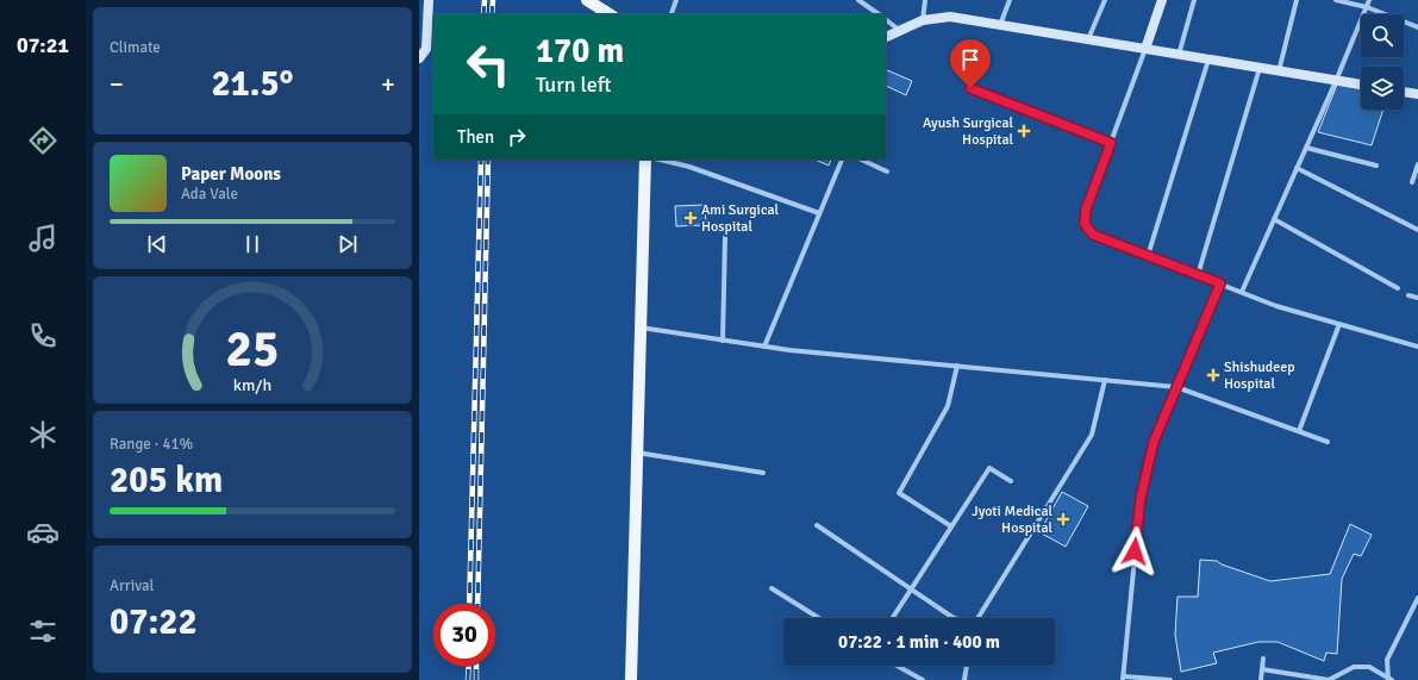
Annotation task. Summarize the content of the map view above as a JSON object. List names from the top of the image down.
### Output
{
  "places": {
    "health": [
      "Ayush Surgical Hospital",
      "Ami Surgical Hospital",
      "Shishudeep Hospital",
      "Jyoti Medical Hospital"
    ]
  },
  "page": {
    "tabs": "07:21",
    "tile": [
      "Climate",
      ["Range · 41%", "205 km"],
      ["Arrival", "07:22"]
    ],
    "turn": ["170 m", "Turn left"],
    "heat": ["−", "21.5°", "+"],
    "then": "Then",
    "song": ["Paper Moons", "Ada Vale"],
    "limit": "30",
    "trip": "07:22 · 1 min · 400 m",
    "gauge": ["25", "km/h"]
  }
}
